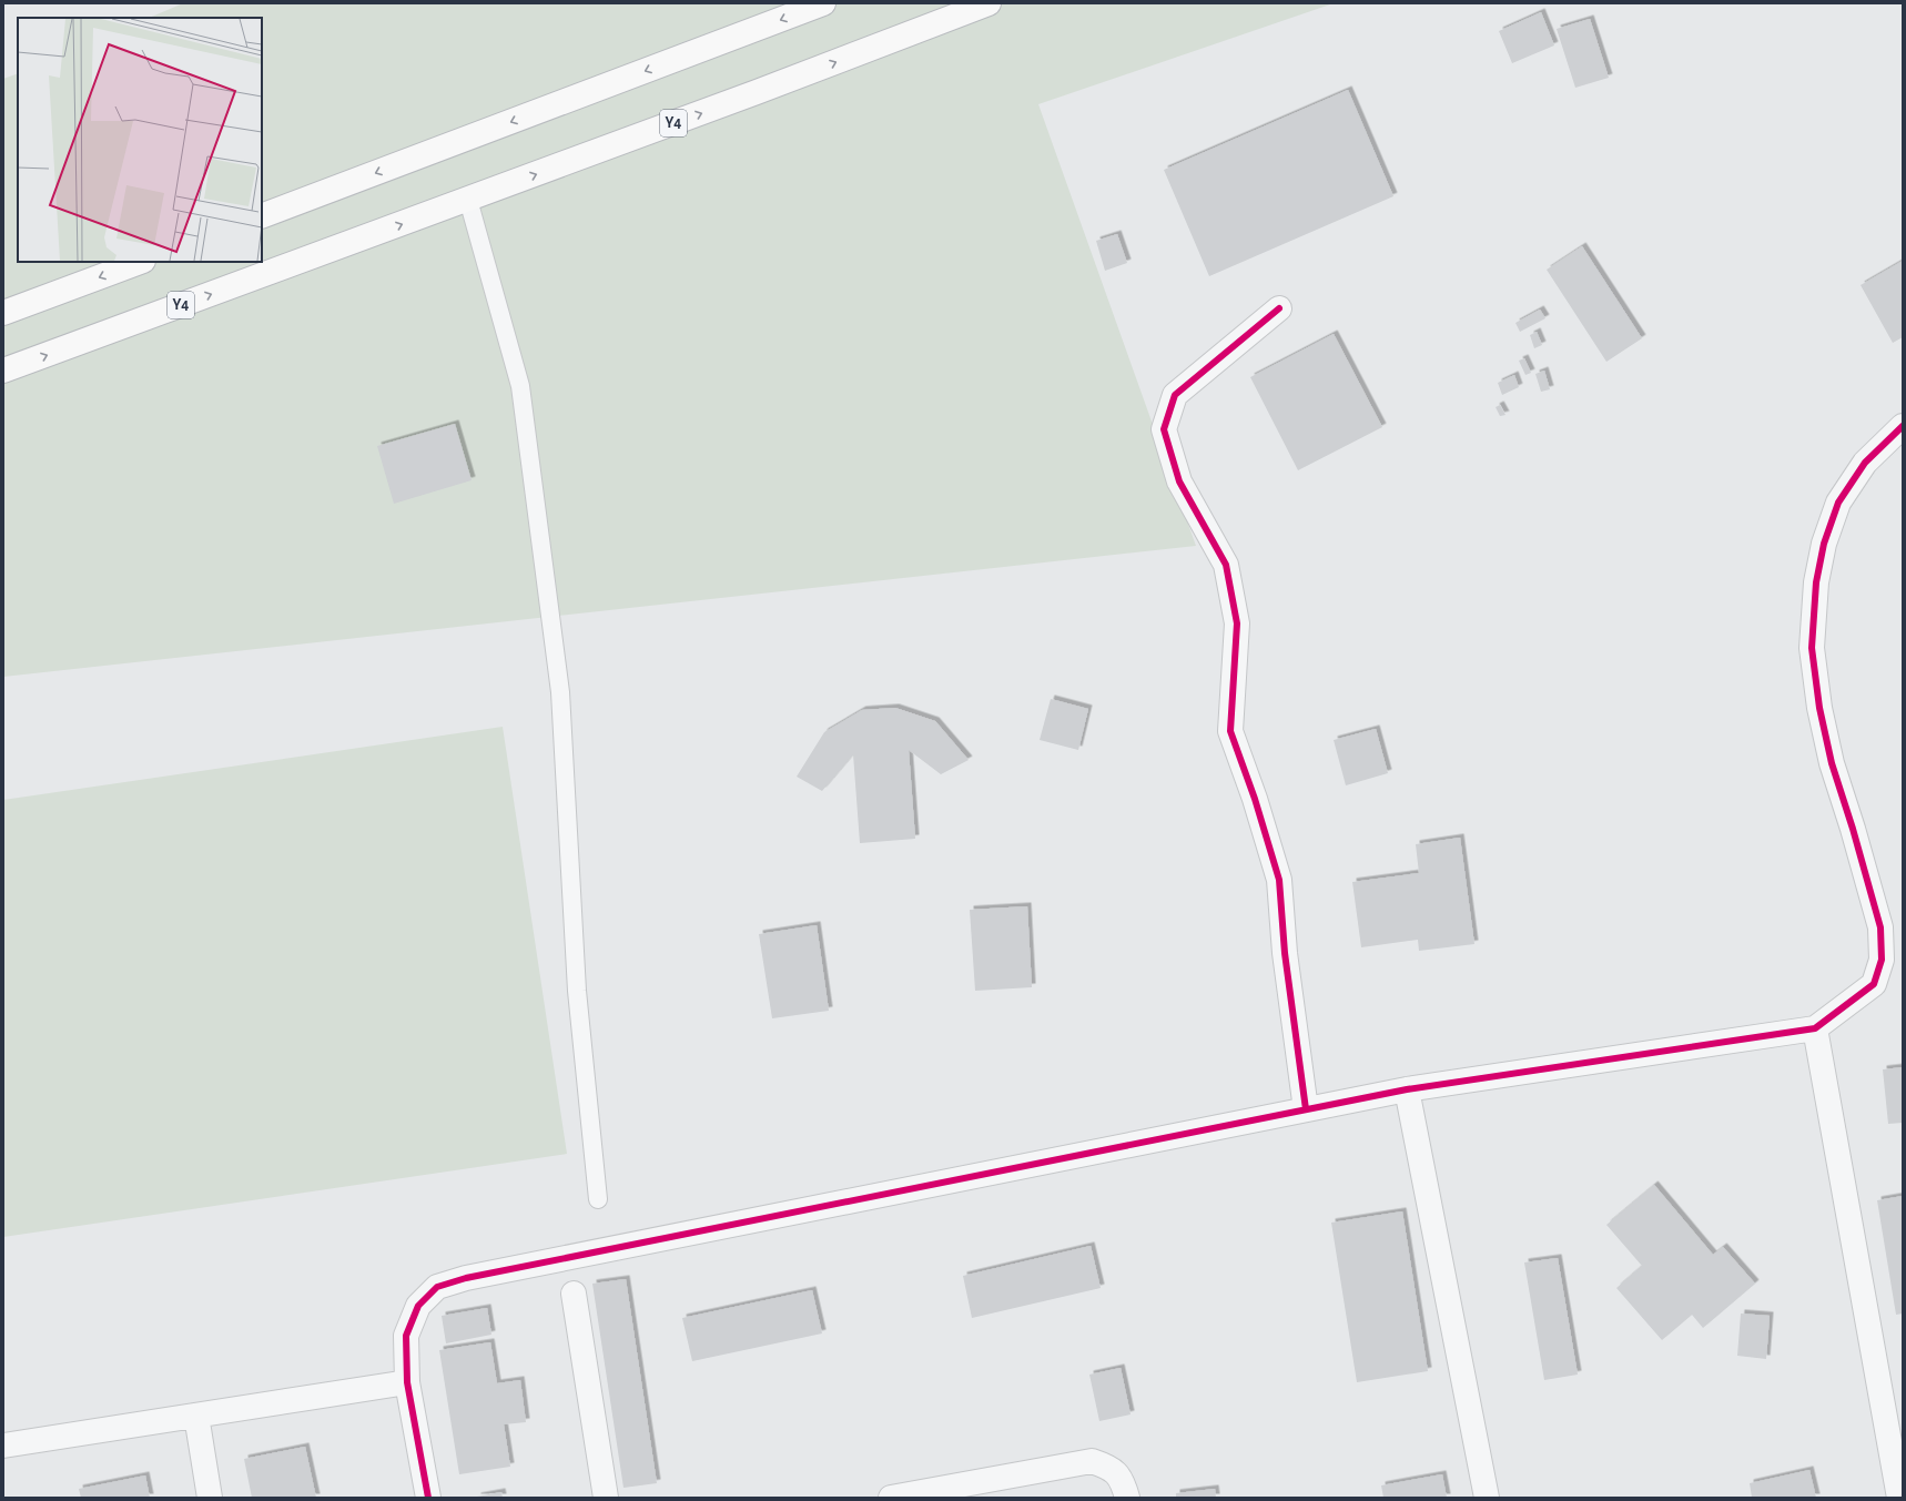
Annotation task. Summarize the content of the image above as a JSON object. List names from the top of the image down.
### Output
{
  "streets": {
    "highway": ["Y4"]
  }
}
